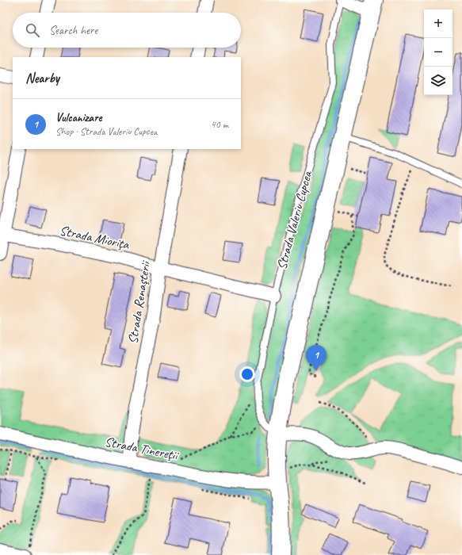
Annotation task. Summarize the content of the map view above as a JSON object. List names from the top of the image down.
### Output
{
  "streets": {
    "main road": ["Strada Valeriu Cupcea"],
    "street": ["Strada Mioriţa", "Strada Renaşterii", "Strada Tinereţii"]
  },
  "crossings": [
    ["Strada Valeriu Cupcea", "Strada Mioriţa"],
    ["Strada Valeriu Cupcea", "Strada Tinereţii"],
    ["Strada Mioriţa", "Strada Renaşterii"],
    ["Strada Renaşterii", "Strada Tinereţii"]
  ],
  "page": {
    "map_buttons": ["+", "−"],
    "search": "Search here",
    "heading": "Nearby",
    "list": [
      {
        "mark": "1",
        "name": "Vulcanizare",
        "note": "Shop · Strada Valeriu Cupcea",
        "value": "40 m"
      }
    ],
    "pins": "1"
  }
}
